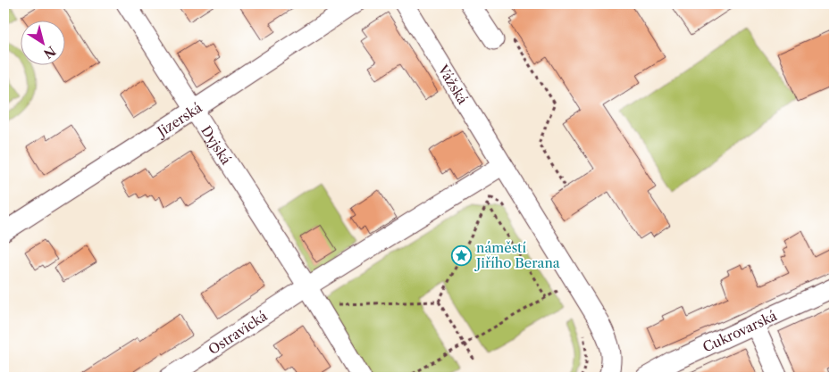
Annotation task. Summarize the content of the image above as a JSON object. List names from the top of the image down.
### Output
{
  "streets": {
    "street": [
      "Vážská",
      "Jizerská",
      "Dyjská",
      "Cukrovarská",
      "Ostravická"
    ]
  },
  "crossings": [
    ["Jizerská", "Dyjská"],
    ["Dyjská", "Ostravická"]
  ],
  "places": {
    "place": ["náměstí Jiřího Berana"]
  },
  "north": "bottom right"
}
